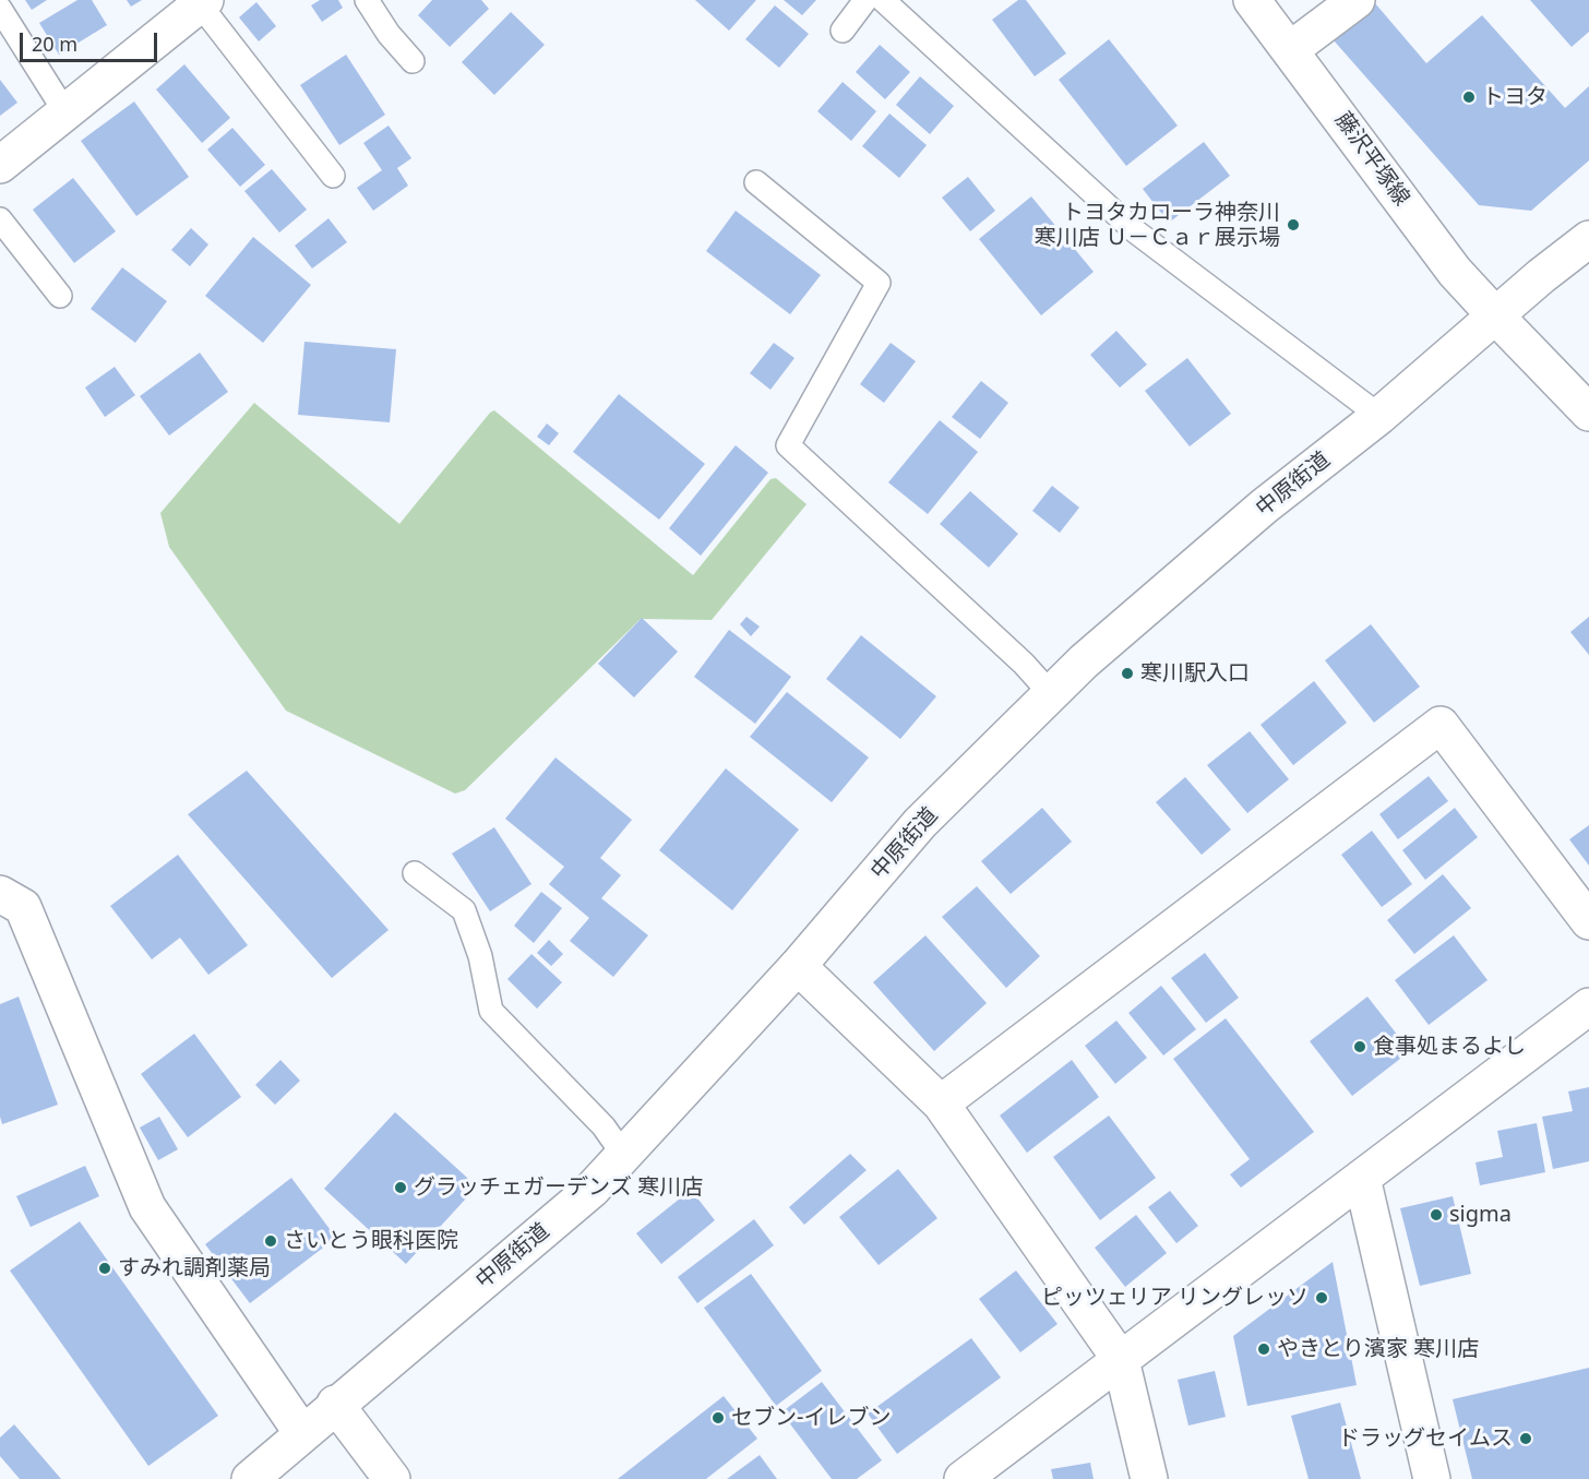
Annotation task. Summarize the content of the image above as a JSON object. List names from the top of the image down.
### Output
{
  "streets": {
    "street": ["藤沢平塚線", "中原街道"]
  },
  "crossings": [
    ["藤沢平塚線", "中原街道"]
  ],
  "places": [
    "トヨタ",
    "トヨタカローラ神奈川 寒川店 Ｕ－Ｃａｒ展示場",
    "寒川駅入口",
    "食事処まるよし",
    "グラッチェガーデンズ 寒川店",
    "sigma",
    "さいとう眼科医院",
    "すみれ調剤薬局",
    "ピッツェリア リングレッソ",
    "やきとり濱家 寒川店",
    "セブン-イレブン",
    "ドラッグセイムス"
  ],
  "scale_bar": "20 m"
}
